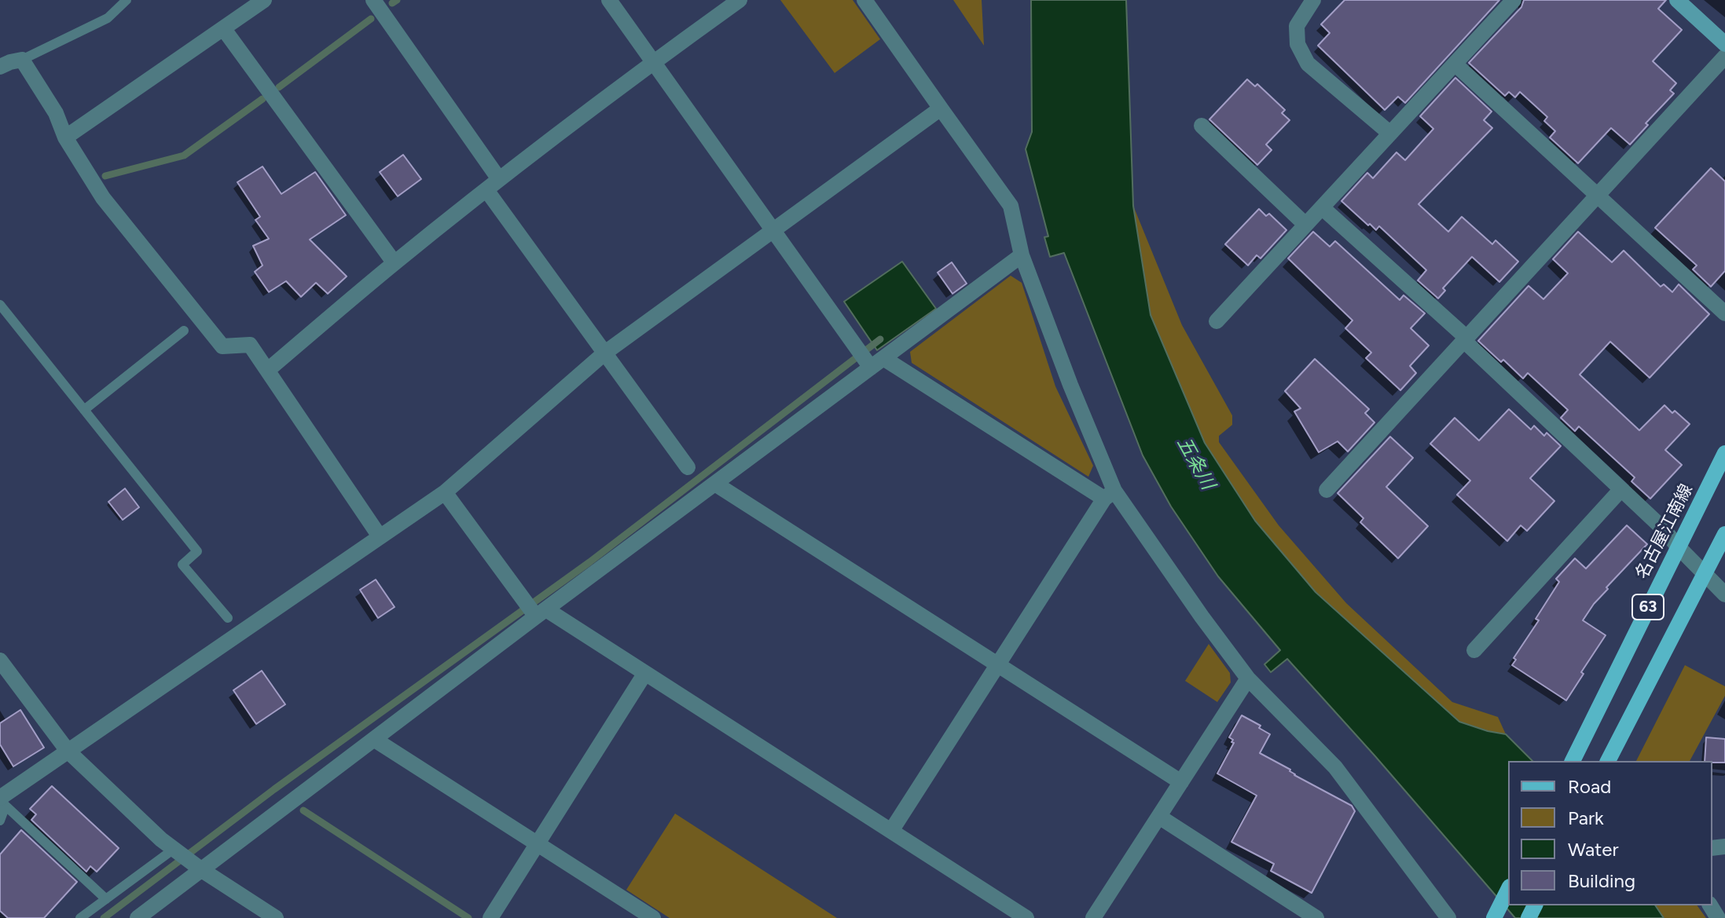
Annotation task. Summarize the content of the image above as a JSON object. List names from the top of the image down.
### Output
{
  "streets": {
    "main road": ["名古屋江南線", "63"]
  },
  "water": ["五条川"],
  "legend": [
    "Road",
    "Park",
    "Water",
    "Building"
  ]
}
